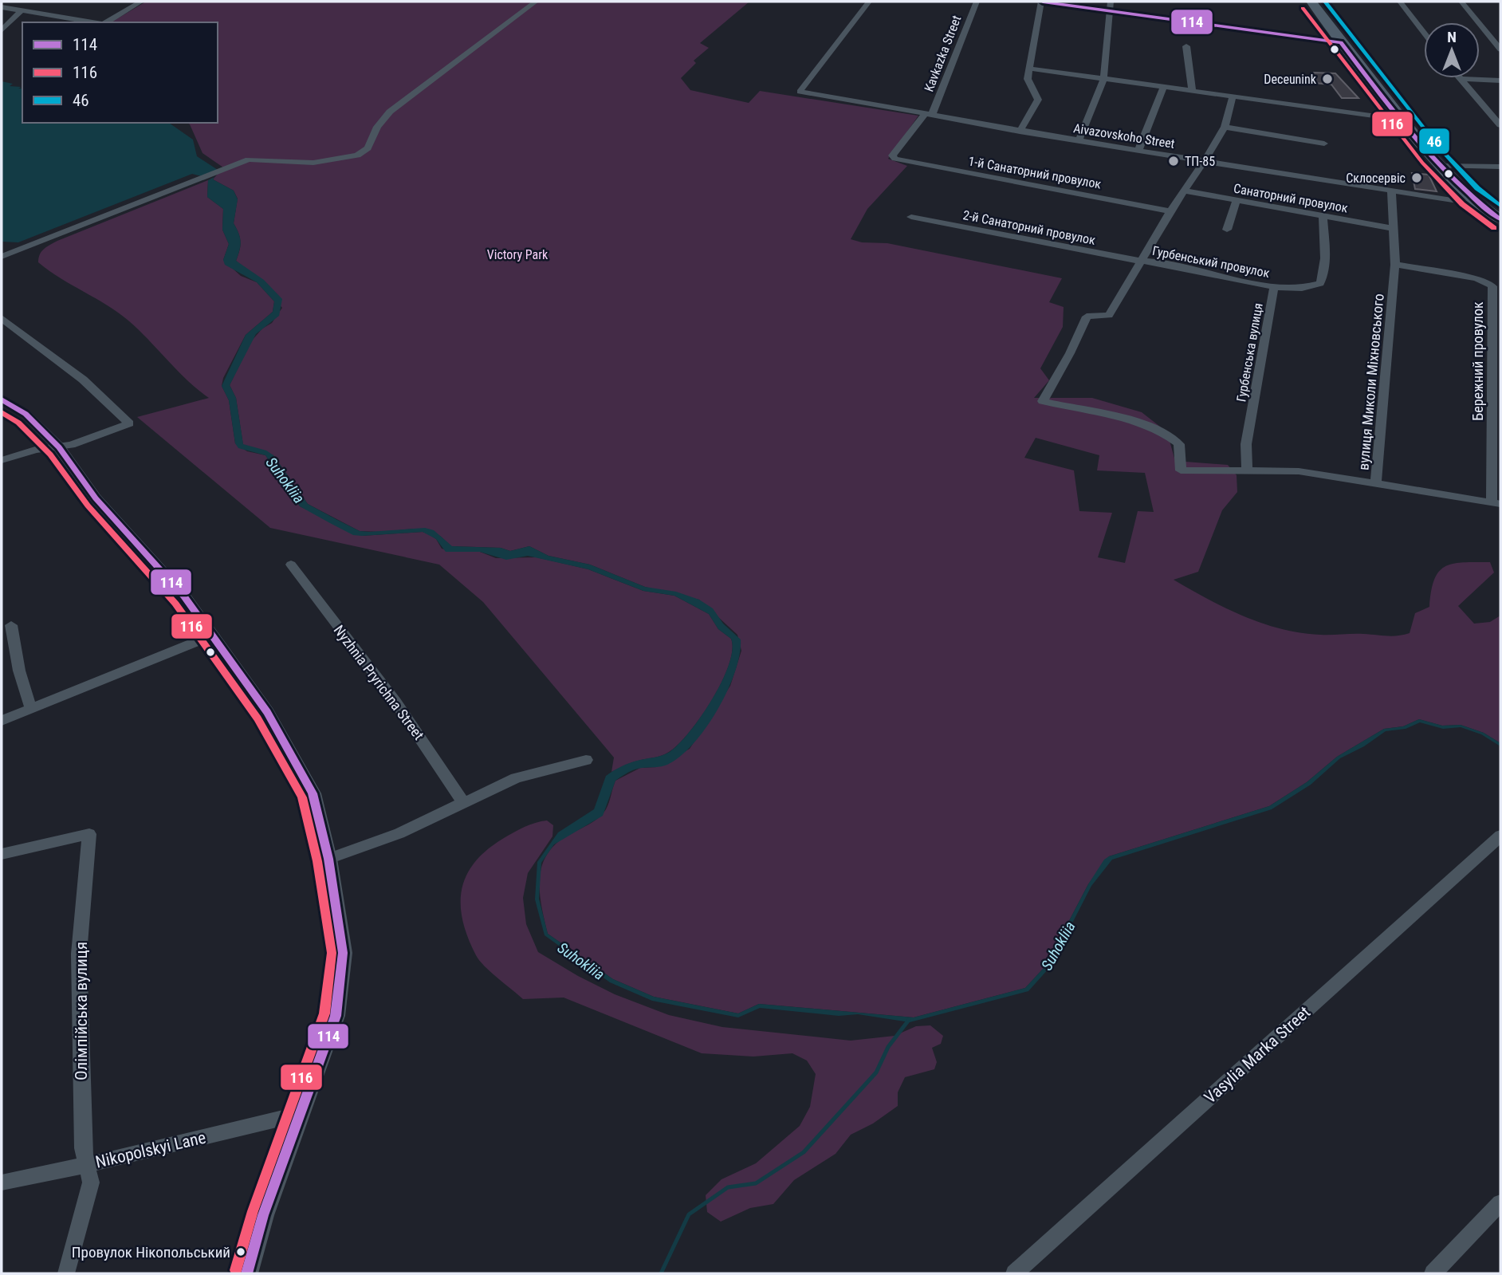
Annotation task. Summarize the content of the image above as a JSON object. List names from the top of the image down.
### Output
{
  "streets": {
    "street": [
      "Kavkazka Street",
      "Aivazovskoho Street",
      "1-й Санаторний провулок",
      "Санаторний провулок",
      "2-й Санаторний провулок",
      "Гурбенський провулок",
      "Гурбенська вулиця",
      "Бережний провулок",
      "вулиця Миколи Міхновського",
      "Nyzhnia Pryrichna Street",
      "Олімпійська вулиця",
      "Vasylia Marka Street",
      "Nikopolskyi Lane"
    ]
  },
  "crossings": [
    ["Kavkazka Street", "Aivazovskoho Street"],
    ["Kavkazka Street", "1-й Санаторний провулок"],
    ["Aivazovskoho Street", "вулиця Миколи Міхновського"],
    ["Санаторний провулок", "Гурбенська вулиця"],
    ["Санаторний провулок", "вулиця Миколи Міхновського"],
    ["2-й Санаторний провулок", "Гурбенський провулок"],
    ["Гурбенський провулок", "Гурбенська вулиця"],
    ["Бережний провулок", "вулиця Миколи Міхновського"],
    ["Олімпійська вулиця", "Nikopolskyi Lane"]
  ],
  "water": ["Suhokliia"],
  "parks": ["Victory Park"],
  "places": [
    "Deceunink",
    "ТП-85",
    "Склосервіс",
    "Провулок Нікопольський"
  ],
  "lines": ["transit line 114", "transit line 46", "transit line 116"],
  "legend": ["114", "116", "46"],
  "north": "top"
}
